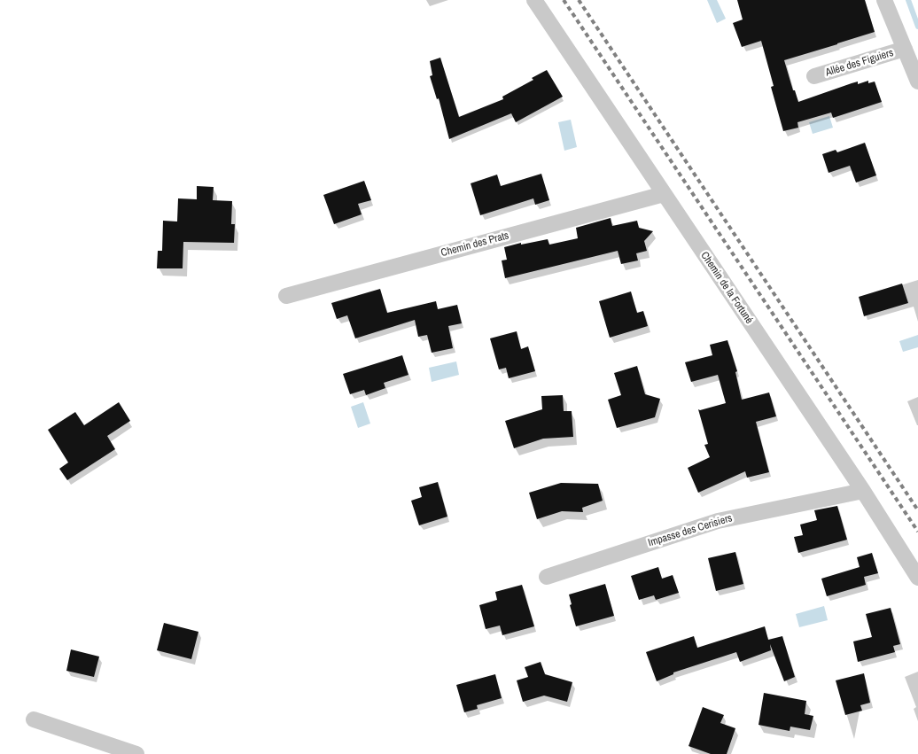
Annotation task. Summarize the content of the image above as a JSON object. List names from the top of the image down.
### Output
{
  "streets": {
    "street": [
      "Allée des Figuiers",
      "Chemin des Prats",
      "Chemin de la Fortuné",
      "Impasse des Cerisiers"
    ]
  },
  "crossings": [
    ["Chemin des Prats", "Chemin de la Fortuné"],
    ["Chemin de la Fortuné", "Impasse des Cerisiers"]
  ]
}
